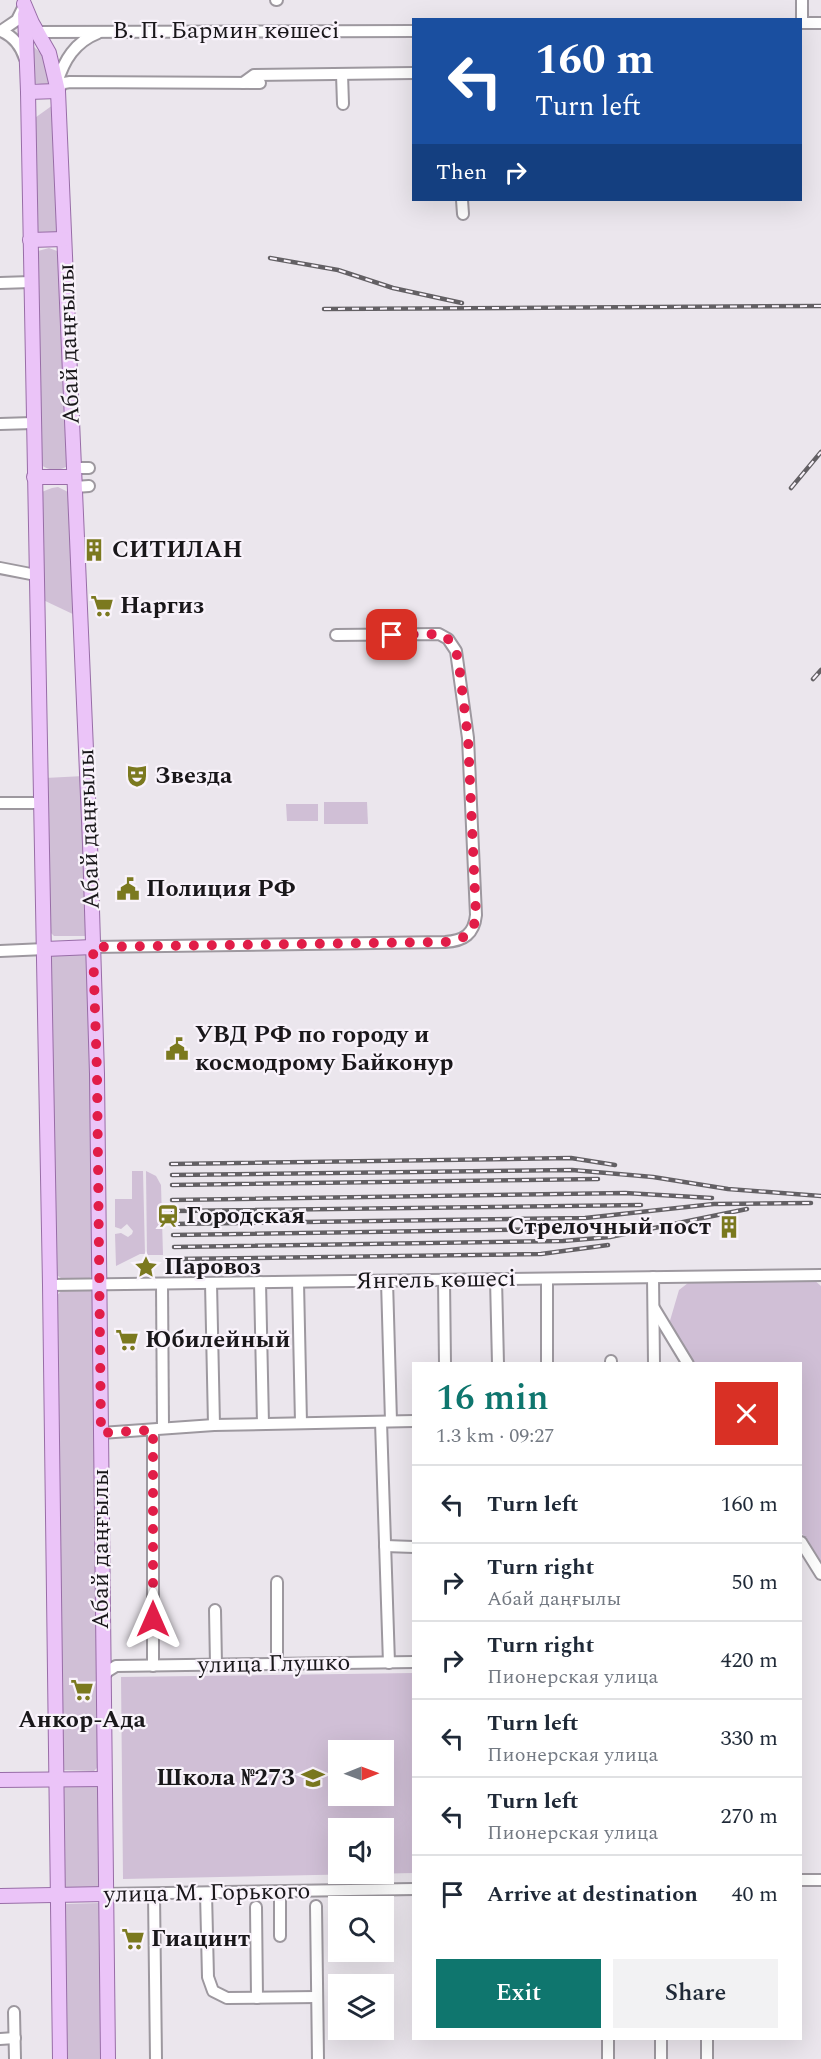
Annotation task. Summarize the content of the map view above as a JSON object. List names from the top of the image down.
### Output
{
  "streets": {
    "main road": ["Абай даңғылы", "улица М. Горького"],
    "street": ["В. П. Бармин көшесі", "Янгель көшесі", "улица Глушко"]
  },
  "crossings": [
    ["В. П. Бармин көшесі", "Абай даңғылы"],
    ["Абай даңғылы", "Янгель көшесі"],
    ["Абай даңғылы", "улица Глушко"],
    ["Абай даңғылы", "улица М. Горького"]
  ],
  "places": {
    "building": ["СИТИЛАН", "Стрелочный пост"],
    "supermarket": [
      "Наргиз",
      "Юбилейный",
      "Анкор-Ада",
      "Гиацинт"
    ],
    "theatre": ["Звезда"],
    "public building": ["Полиция РФ", "УВД РФ по городу и космодрому Байконур"],
    "station": ["Городская"],
    "place": ["Паровоз"],
    "school or university": ["Школа №273"]
  },
  "north": "right",
  "page": {
    "turn": ["160 m", "Turn left"],
    "then": "Then",
    "heading": ["16 min", "1.3 km · 09:27"],
    "list": [
      {
        "name": "Turn left",
        "value": "160 m"
      },
      {
        "name": "Turn right",
        "note": "Абай даңғылы",
        "value": "50 m"
      },
      {
        "name": "Turn right",
        "note": "Пионерская улица",
        "value": "420 m"
      },
      {
        "name": "Turn left",
        "note": "Пионерская улица",
        "value": "330 m"
      },
      {
        "name": "Turn left",
        "note": "Пионерская улица",
        "value": "270 m"
      },
      {
        "name": "Arrive at destination",
        "value": "40 m"
      }
    ],
    "buttons": ["Exit", "Share"]
  }
}
